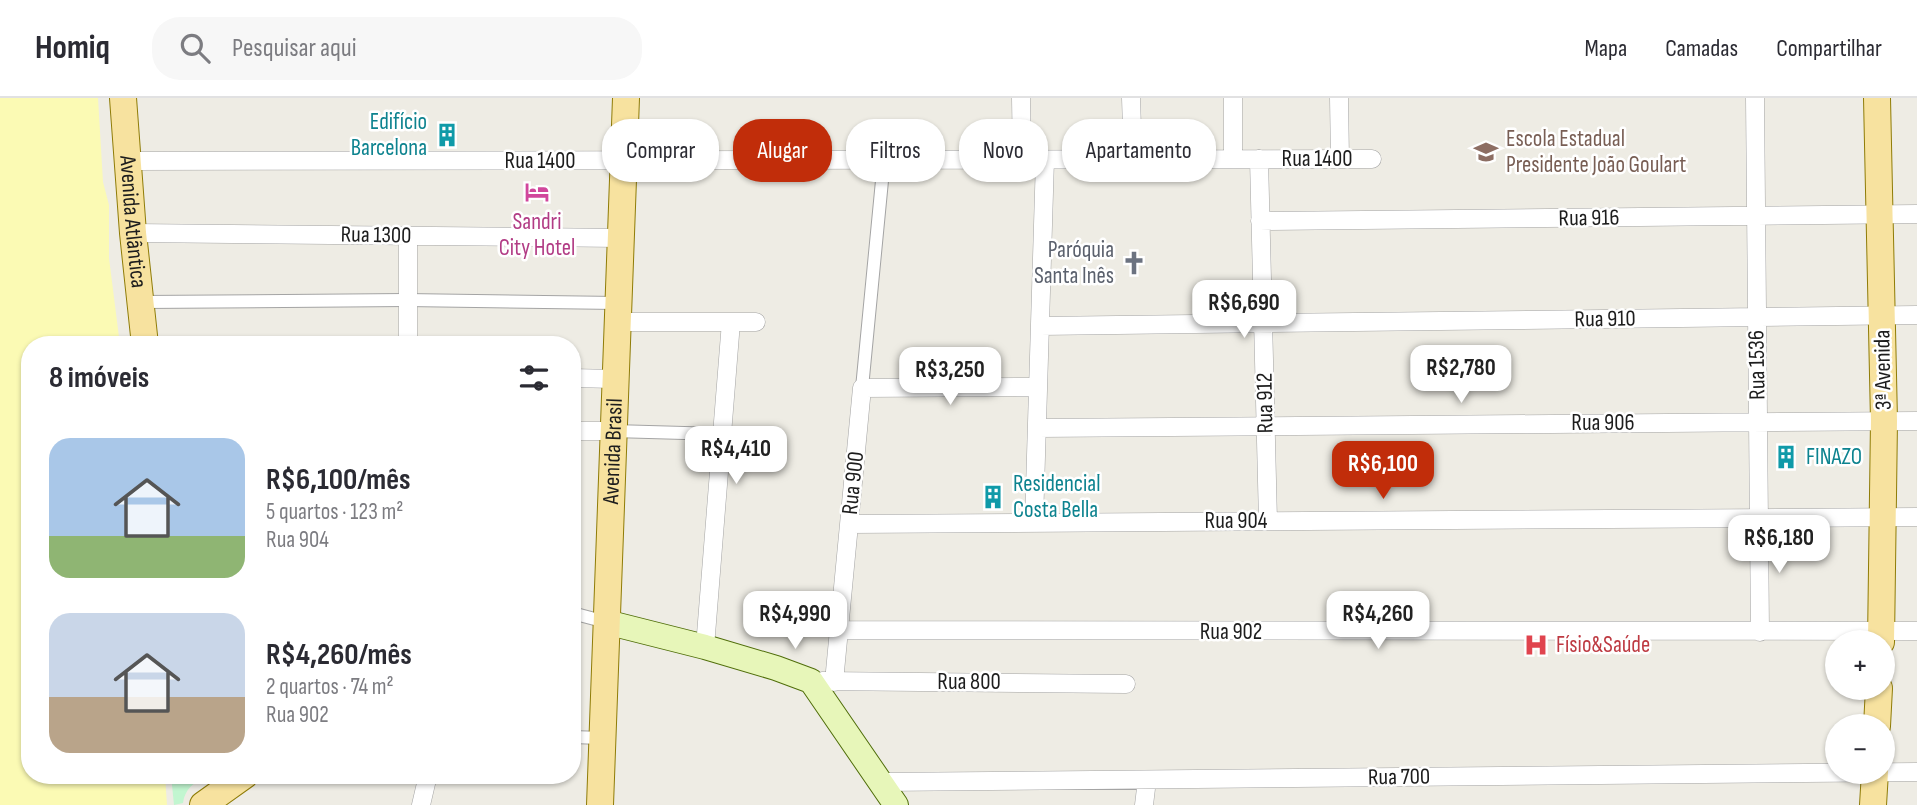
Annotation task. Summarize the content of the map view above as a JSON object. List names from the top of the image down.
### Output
{
  "streets": {
    "main road": ["Avenida Atlântica", "3ª Avenida", "Avenida Brasil"],
    "street": [
      "Rua 1400",
      "Rua 916",
      "Rua 1300",
      "Rua 910",
      "Rua 1536",
      "Rua 912",
      "Rua 906",
      "Rua 900",
      "Rua 904",
      "Rua 902",
      "Rua 800",
      "Rua 700"
    ]
  },
  "crossings": [
    ["Rua 1400", "Avenida Atlântica"],
    ["Rua 1400", "Rua 912"],
    ["Rua 916", "Rua 1536"],
    ["Rua 916", "3ª Avenida"],
    ["Rua 916", "Rua 912"],
    ["Avenida Atlântica", "Rua 1300"],
    ["Rua 1300", "Avenida Brasil"],
    ["Rua 910", "Rua 1536"],
    ["Rua 910", "3ª Avenida"],
    ["Rua 910", "Rua 912"],
    ["Rua 1536", "Rua 906"],
    ["Rua 1536", "Rua 904"],
    ["Rua 1536", "Rua 902"],
    ["3ª Avenida", "Rua 906"],
    ["3ª Avenida", "Rua 904"],
    ["Rua 912", "Rua 906"],
    ["Rua 912", "Rua 904"],
    ["Rua 900", "Rua 904"],
    ["Rua 900", "Rua 902"],
    ["Rua 900", "Rua 800"]
  ],
  "places": {
    "building": ["Edifício Barcelona", "FINAZO", "Residencial Costa Bella"],
    "school or university": ["Escola Estadual Presidente João Goulart"],
    "hotel": ["Sandri City Hotel"],
    "church": ["Paróquia Santa Inês"],
    "hospital": ["Físio&Saúde"]
  },
  "page": {
    "header": "Homiq",
    "search": "Pesquisar aqui",
    "nav": ["Mapa", "Camadas", "Compartilhar"],
    "chip": [
      "Comprar",
      "Alugar",
      "Filtros",
      "Novo",
      "Apartamento"
    ],
    "price": [
      "R$6,690",
      "R$2,780",
      "R$3,250",
      "R$4,410",
      "R$6,100",
      "R$6,180",
      "R$4,990",
      "R$4,260"
    ],
    "heading": "8 imóveis",
    "list": [
      {
        "name": "R$6,100/mês",
        "note": "5 quartos · 123 m² · Rua 904"
      },
      {
        "name": "R$4,260/mês",
        "note": "2 quartos · 74 m² · Rua 902"
      }
    ],
    "map_buttons": ["+", "−"]
  }
}
